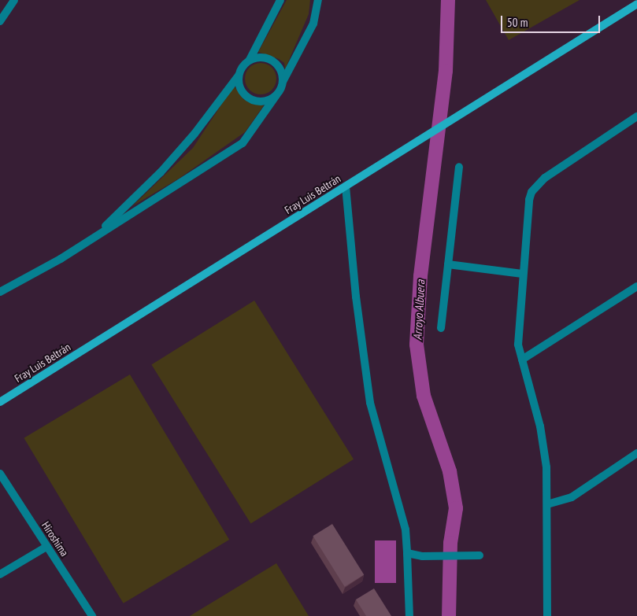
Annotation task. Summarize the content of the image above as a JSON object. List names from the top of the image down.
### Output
{
  "streets": {
    "street": ["Fray Luis Beltrán", "Hiroshima"]
  },
  "water": ["Arroyo Albuera"],
  "scale_bar": "50 m"
}
